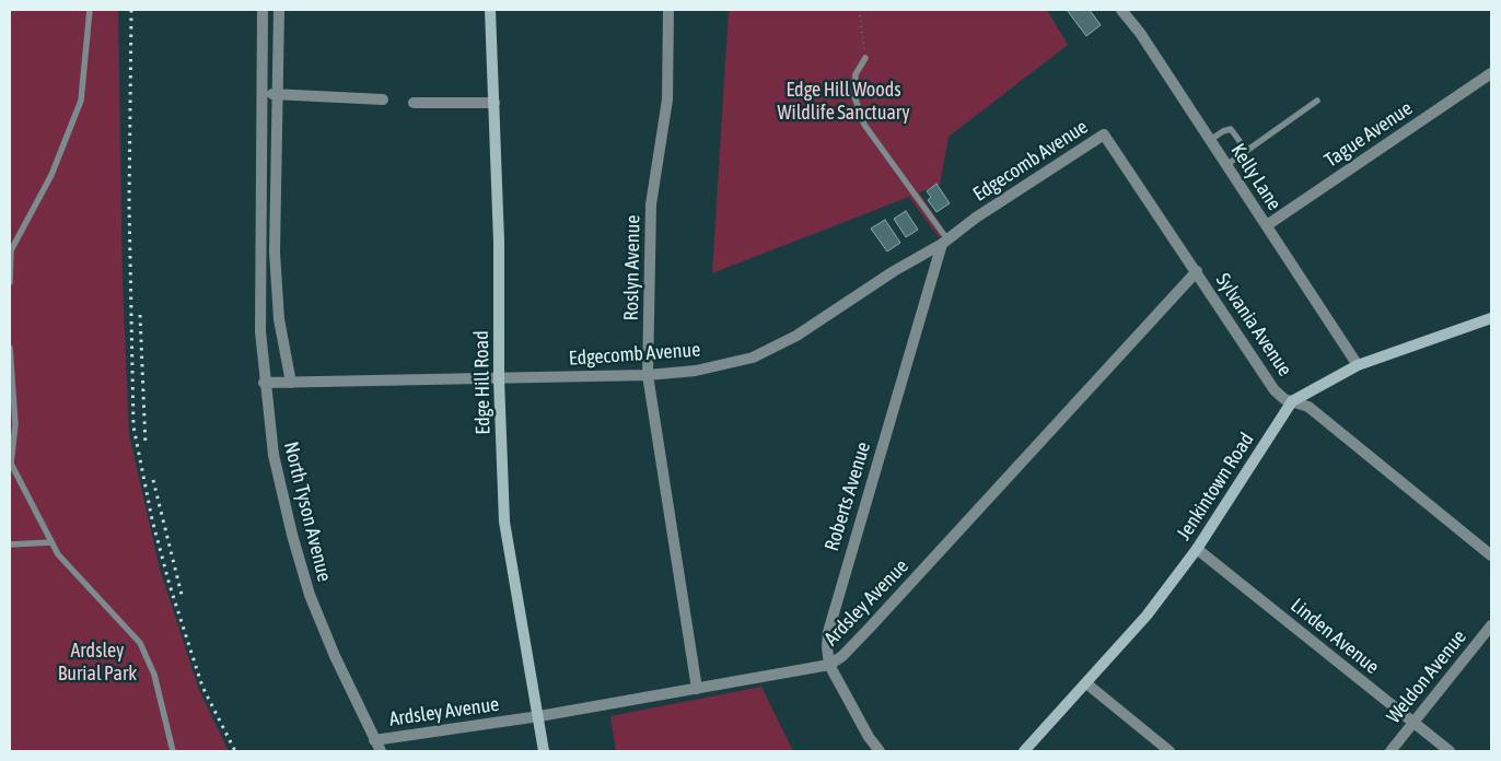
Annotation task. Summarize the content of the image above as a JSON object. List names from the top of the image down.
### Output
{
  "streets": {
    "street": [
      "Tague Avenue",
      "Edgecomb Avenue",
      "Kelly Lane",
      "Roslyn Avenue",
      "Sylvania Avenue",
      "Edge Hill Road",
      "Jenkintown Road",
      "Roberts Avenue",
      "North Tyson Avenue",
      "Ardsley Avenue",
      "Linden Avenue",
      "Weldon Avenue"
    ]
  },
  "crossings": [
    ["Tague Avenue", "Kelly Lane"],
    ["Edgecomb Avenue", "Roslyn Avenue"],
    ["Edgecomb Avenue", "Sylvania Avenue"],
    ["Edgecomb Avenue", "Edge Hill Road"],
    ["Edgecomb Avenue", "Roberts Avenue"],
    ["Edgecomb Avenue", "North Tyson Avenue"],
    ["Kelly Lane", "Jenkintown Road"],
    ["Roslyn Avenue", "Ardsley Avenue"],
    ["Sylvania Avenue", "Jenkintown Road"],
    ["Sylvania Avenue", "Ardsley Avenue"],
    ["Edge Hill Road", "Ardsley Avenue"],
    ["Jenkintown Road", "Linden Avenue"],
    ["Roberts Avenue", "Ardsley Avenue"],
    ["North Tyson Avenue", "Ardsley Avenue"],
    ["Linden Avenue", "Weldon Avenue"]
  ],
  "parks": ["Edge Hill Woods Wildlife Sanctuary", "Ardsley Burial Park"]
}
